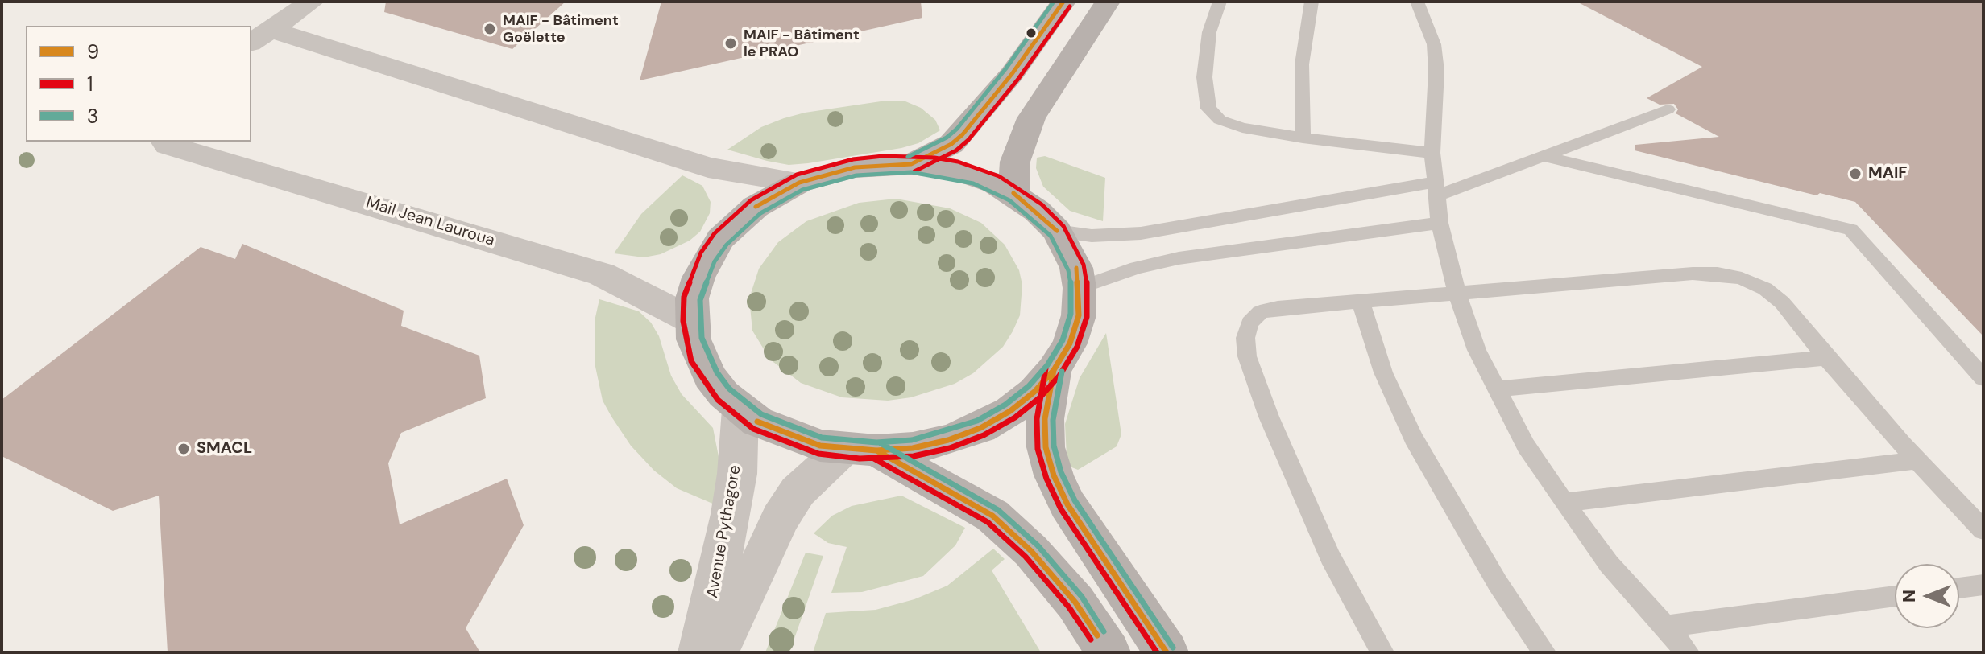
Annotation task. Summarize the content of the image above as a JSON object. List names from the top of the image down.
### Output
{
  "streets": {
    "street": ["Mail Jean Lauroua", "Avenue Pythagore"]
  },
  "places": [
    "MAIF - Bâtiment Goëlette",
    "MAIF - Bâtiment le PRAO",
    "MAIF",
    "SMACL"
  ],
  "lines": ["transit line 9", "transit line 3", "transit line 1"],
  "legend": ["9", "1", "3"],
  "north": "left"
}
